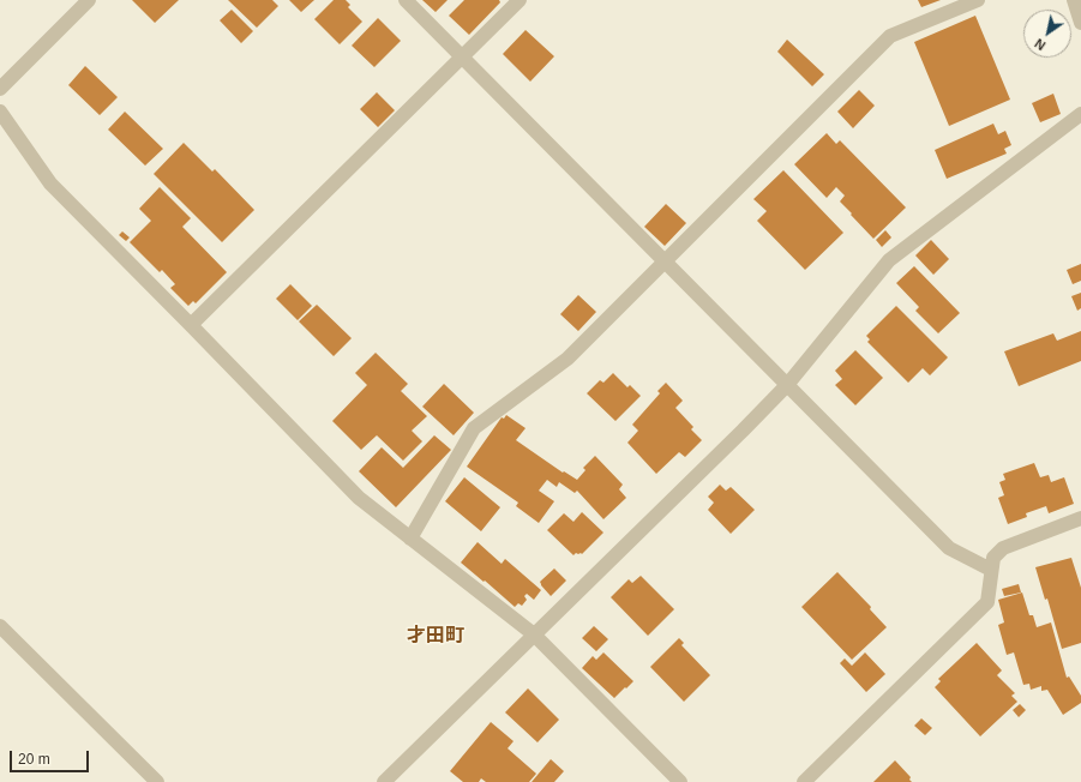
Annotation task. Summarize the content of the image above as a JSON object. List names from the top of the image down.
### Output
{
  "districts": ["才田町"],
  "scale_bar": "20 m",
  "north": "bottom left"
}
